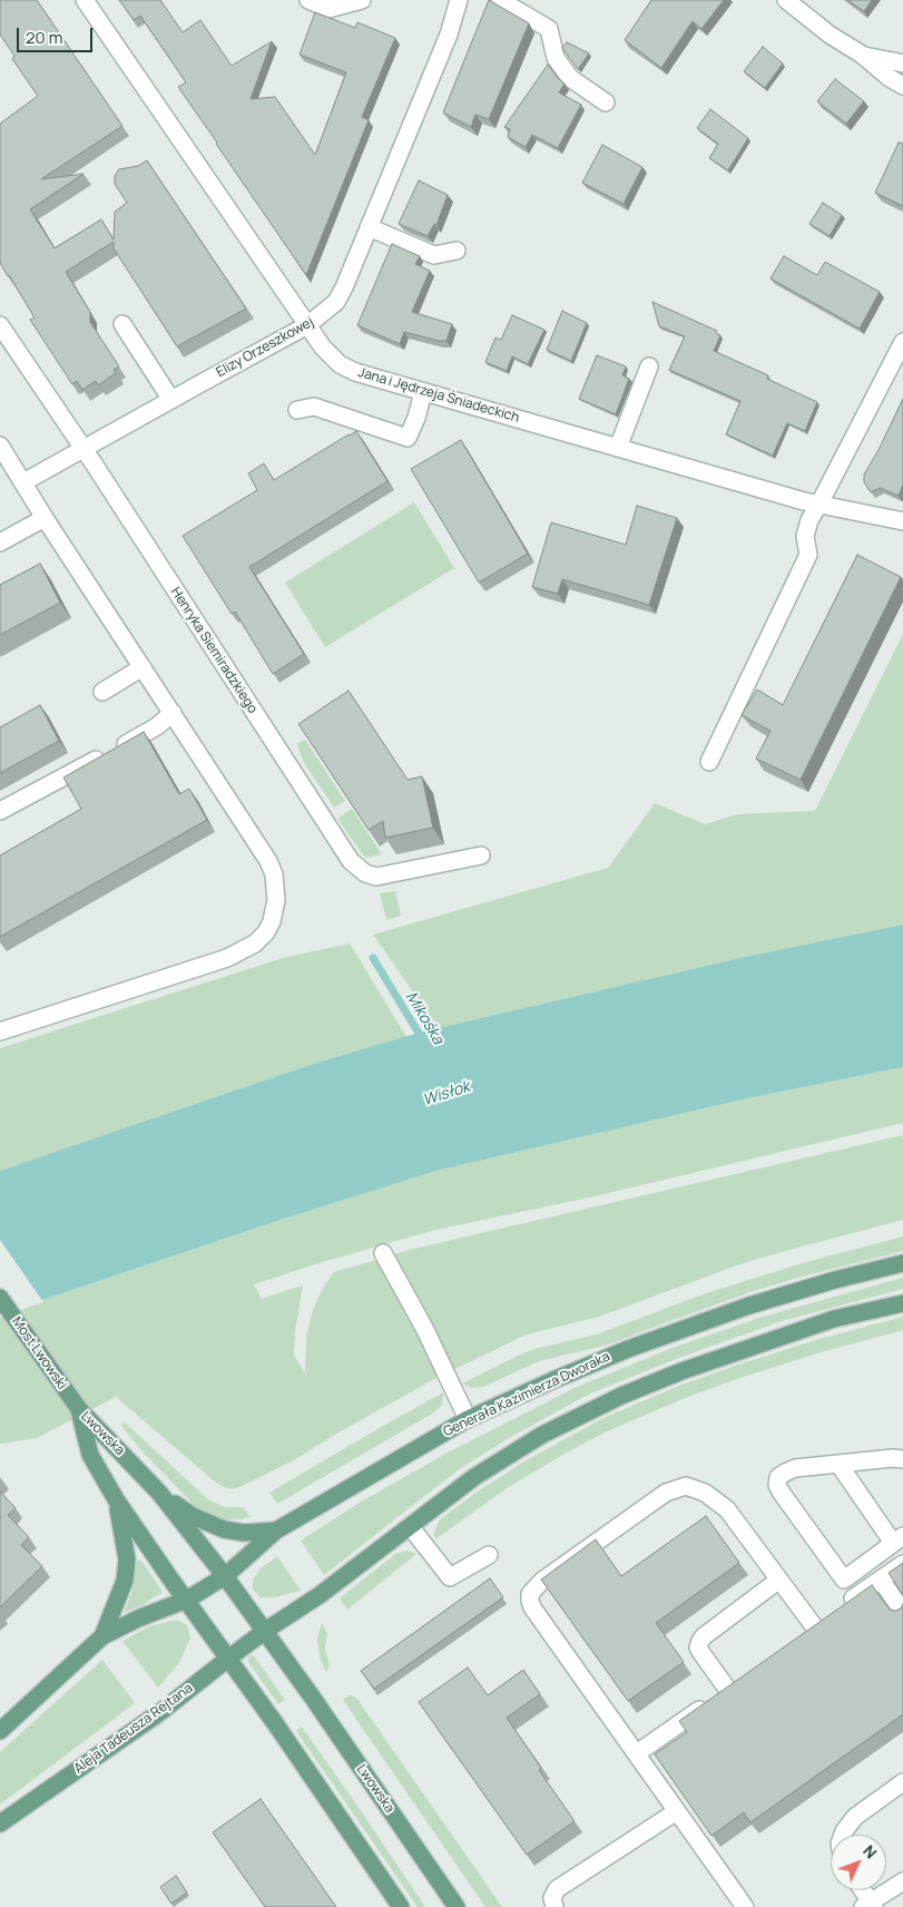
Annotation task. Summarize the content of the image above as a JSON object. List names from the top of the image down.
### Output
{
  "streets": {
    "main road": [
      "Most Lwowski",
      "Generała Kazimierza Dworaka",
      "Lwowska",
      "Aleja Tadeusza Rejtana"
    ],
    "street": ["Elizy Orzeszkowej", "Jana i Jędrzeja Śniadeckich", "Henryka Siemiradzkiego"]
  },
  "crossings": [
    ["Elizy Orzeszkowej", "Jana i Jędrzeja Śniadeckich"],
    ["Elizy Orzeszkowej", "Henryka Siemiradzkiego"],
    ["Most Lwowski", "Lwowska"],
    ["Generała Kazimierza Dworaka", "Lwowska"],
    ["Lwowska", "Aleja Tadeusza Rejtana"]
  ],
  "water": ["Mikośka", "Wisłok"],
  "scale_bar": "20 m",
  "north": "top right"
}
